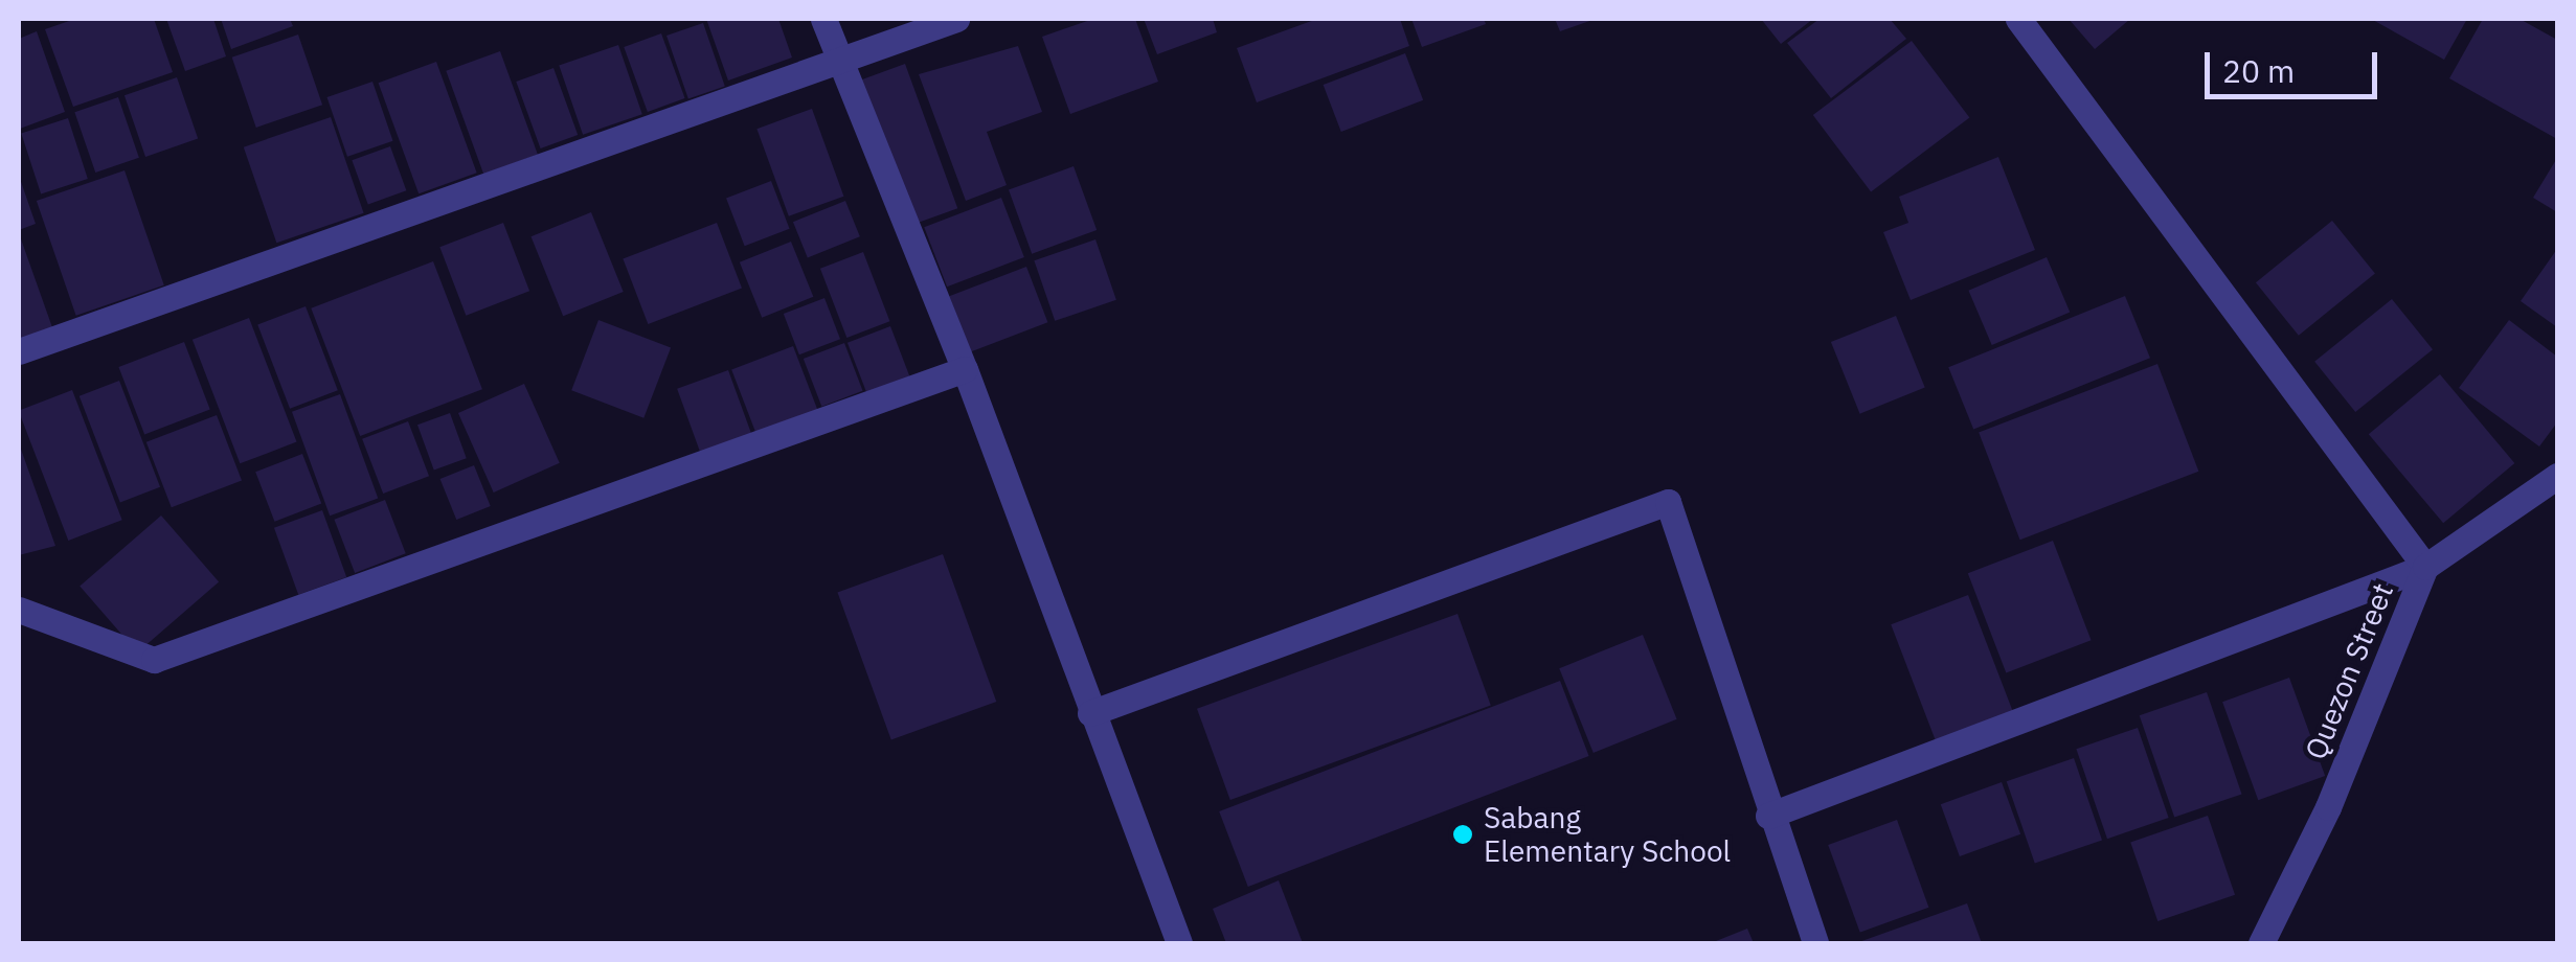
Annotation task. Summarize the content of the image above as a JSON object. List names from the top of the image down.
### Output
{
  "streets": {
    "street": ["Quezon Street"]
  },
  "places": ["Sabang Elementary School"],
  "scale_bar": "20 m"
}
